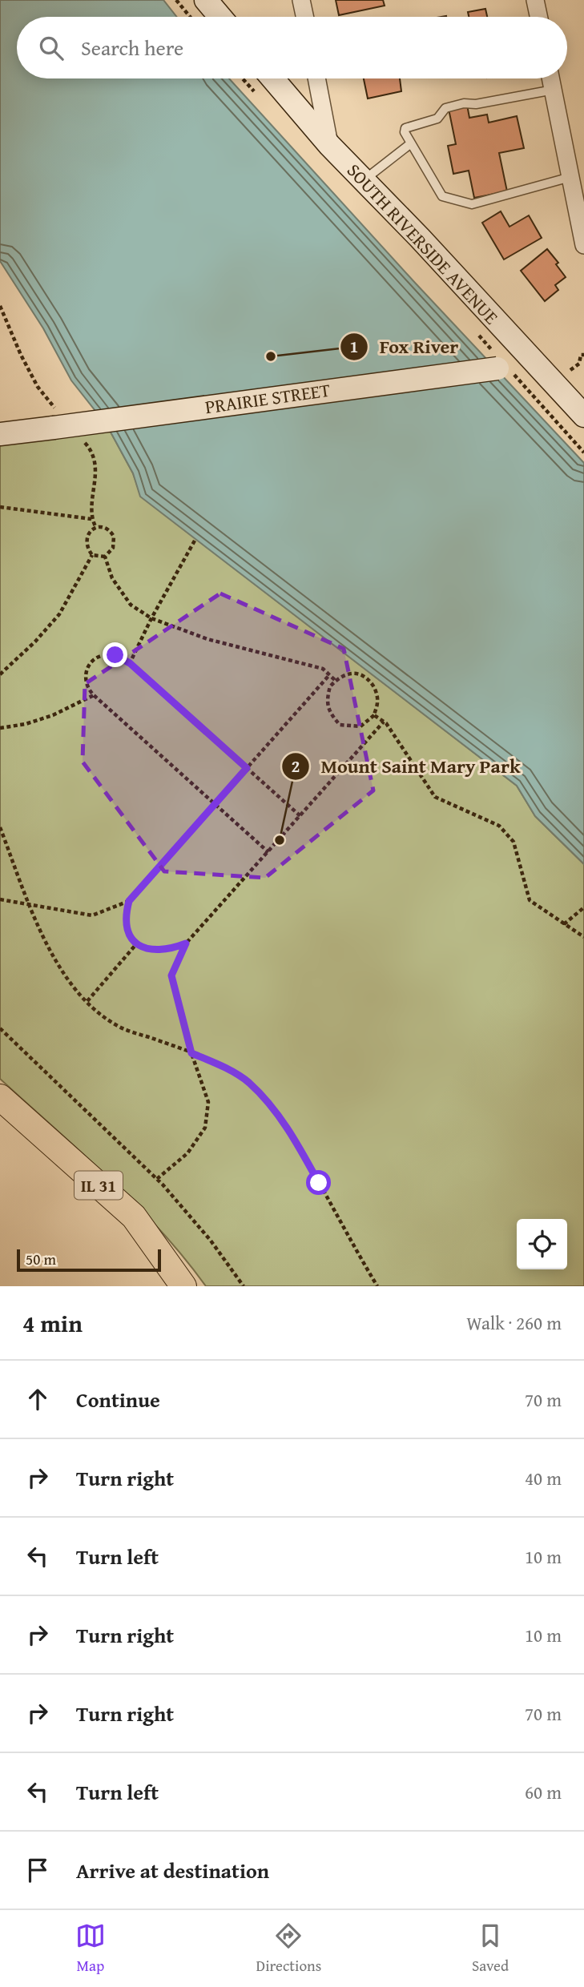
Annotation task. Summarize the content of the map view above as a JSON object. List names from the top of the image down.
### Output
{
  "streets": {
    "main road": ["IL 31"],
    "street": ["SOUTH RIVERSIDE AVENUE", "PRAIRIE STREET"]
  },
  "crossings": [
    ["SOUTH RIVERSIDE AVENUE", "PRAIRIE STREET"]
  ],
  "places": ["Fox River", "Mount Saint Mary Park"],
  "scale_bar": "50 m",
  "page": {
    "search": "Search here",
    "scale": "50 m",
    "heading": ["4 min", "Walk · 260 m"],
    "list": [
      ["Continue", "70 m"],
      ["Turn right", "40 m"],
      ["Turn left", "10 m"],
      ["Turn right", "10 m"],
      ["Turn right", "70 m"],
      ["Turn left", "60 m"],
      "Arrive at destination"
    ],
    "nav": ["Map", "Directions", "Saved"]
  }
}
